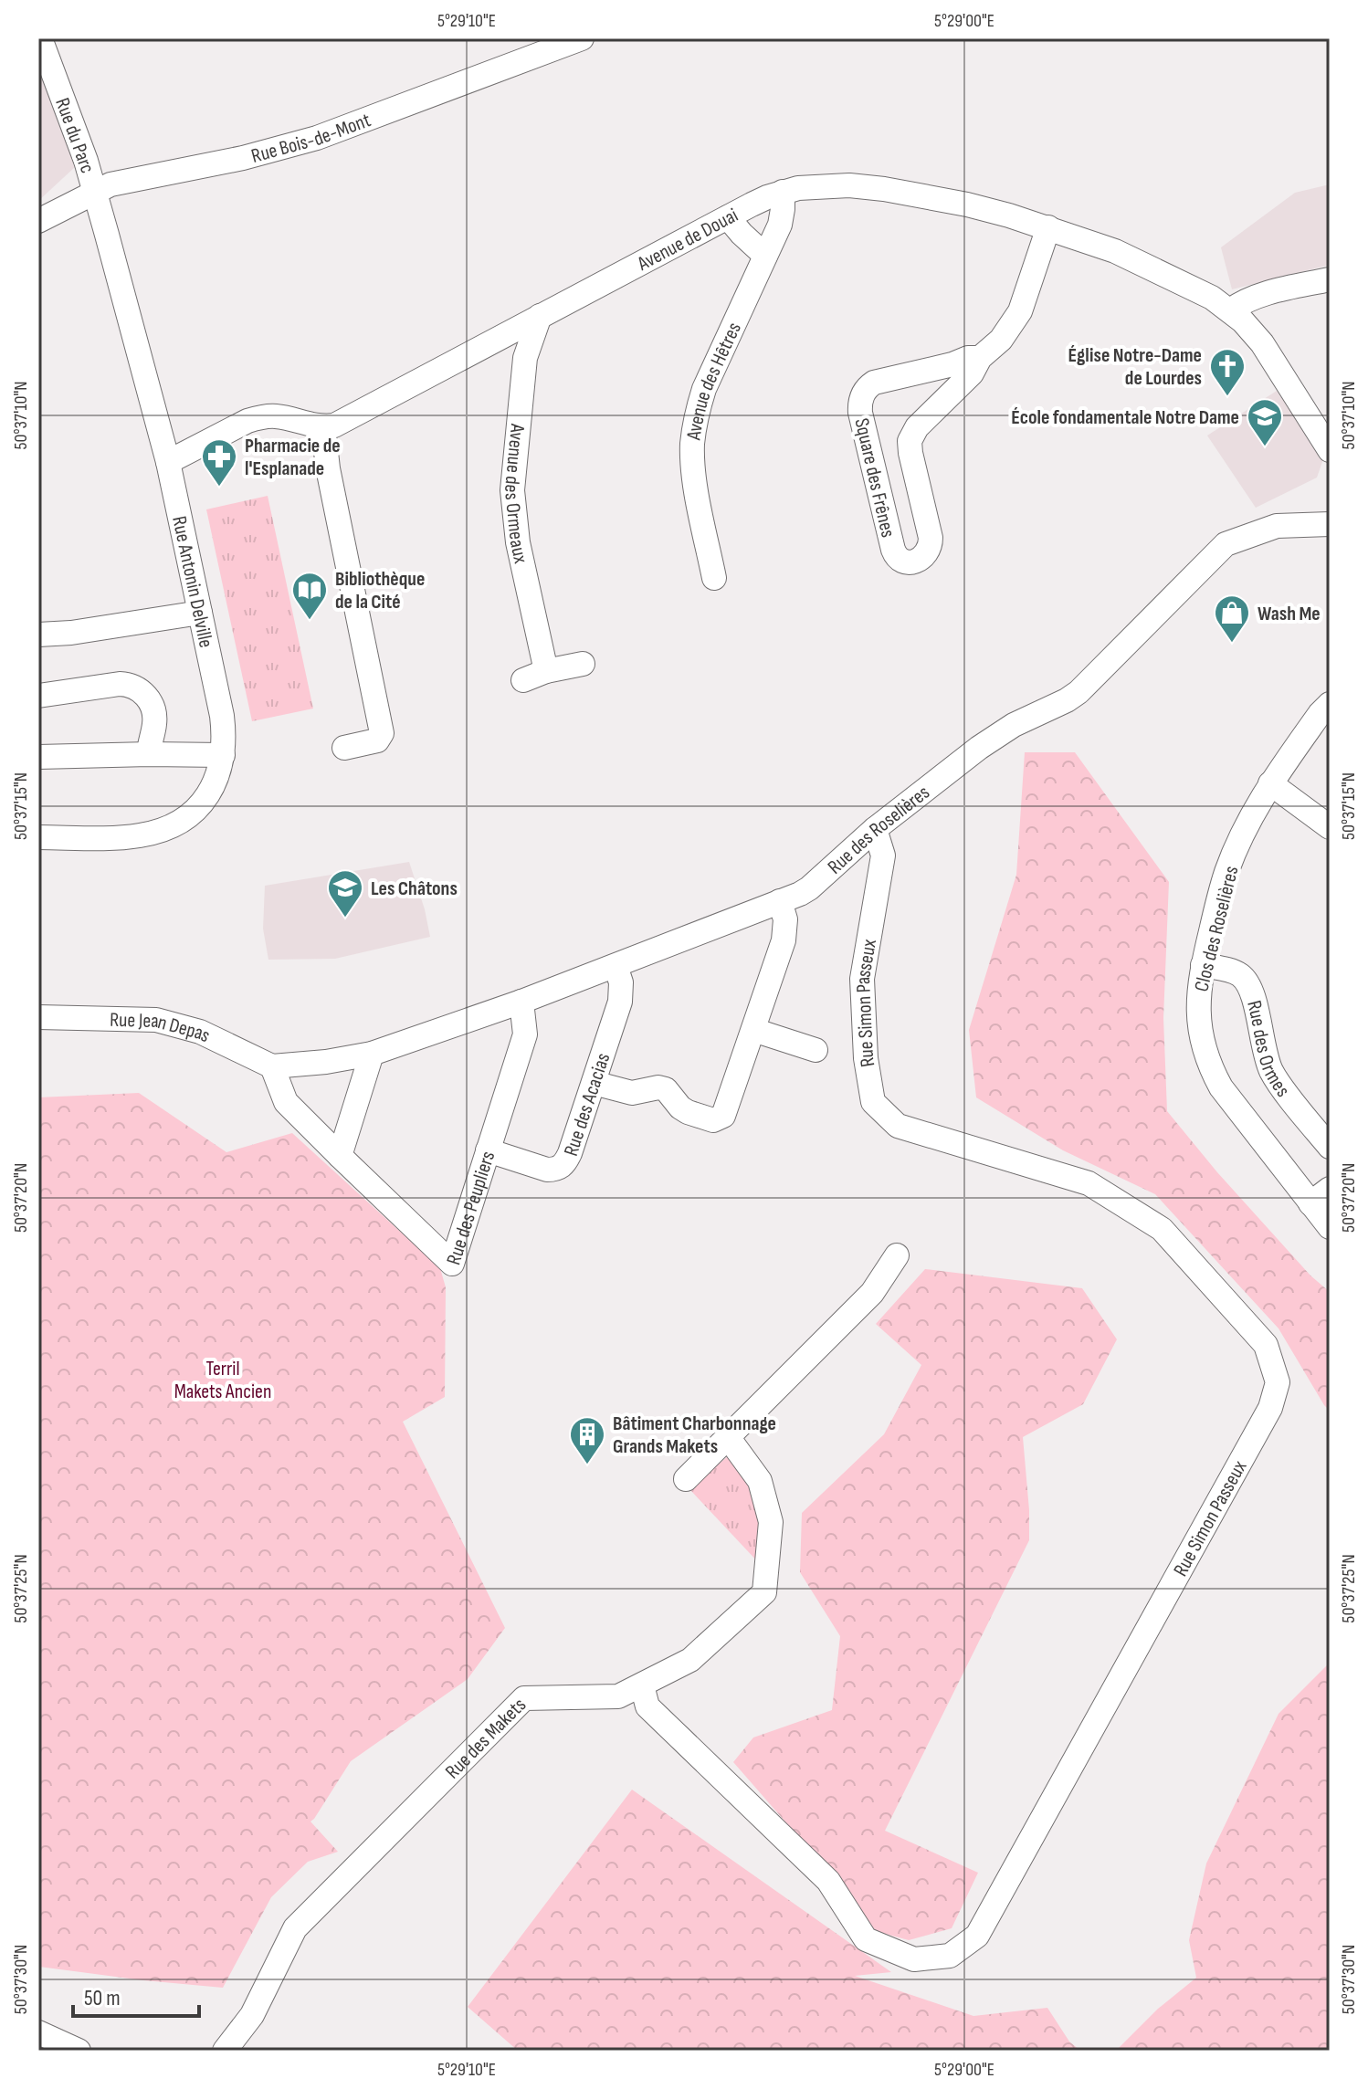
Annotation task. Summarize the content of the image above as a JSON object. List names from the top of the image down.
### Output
{
  "streets": {
    "street": [
      "Rue du Parc",
      "Rue Bois-de-Mont",
      "Avenue de Douai",
      "Avenue des Hêtres",
      "Square des Frênes",
      "Avenue des Ormeaux",
      "Rue Antonin Delville",
      "Rue des Roselières",
      "Clos des Roselières",
      "Rue Simon Passeux",
      "Rue Jean Depas",
      "Rue des Ormes",
      "Rue des Acacias",
      "Rue des Peupliers",
      "Rue des Makets"
    ]
  },
  "crossings": [
    ["Rue du Parc", "Rue Bois-de-Mont"],
    ["Rue du Parc", "Rue Antonin Delville"],
    ["Rue Bois-de-Mont", "Rue Antonin Delville"],
    ["Avenue de Douai", "Avenue des Hêtres"],
    ["Avenue de Douai", "Square des Frênes"],
    ["Avenue de Douai", "Avenue des Ormeaux"],
    ["Rue des Roselières", "Rue Simon Passeux"],
    ["Rue des Roselières", "Rue Jean Depas"],
    ["Rue des Roselières", "Rue des Acacias"],
    ["Rue des Roselières", "Rue des Peupliers"],
    ["Clos des Roselières", "Rue des Ormes"],
    ["Rue Simon Passeux", "Rue des Makets"],
    ["Rue des Acacias", "Rue des Peupliers"]
  ],
  "parks": ["Terril Makets Ancien"],
  "places": {
    "church": ["Église Notre-Dame de Lourdes"],
    "school or university": ["École fondamentale Notre Dame", "Les Châtons"],
    "pharmacy": ["Pharmacie de l'Esplanade"],
    "library": ["Bibliothèque de la Cité"],
    "shop": ["Wash Me"],
    "building": ["Bâtiment Charbonnage Grands Makets"]
  },
  "scale_bar": "50 m",
  "coordinates": [
    "5°29'10\"E",
    "5°29'00\"E",
    "50°37'10\"N",
    "50°37'15\"N",
    "50°37'20\"N",
    "50°37'25\"N",
    "50°37'30\"N"
  ]
}
